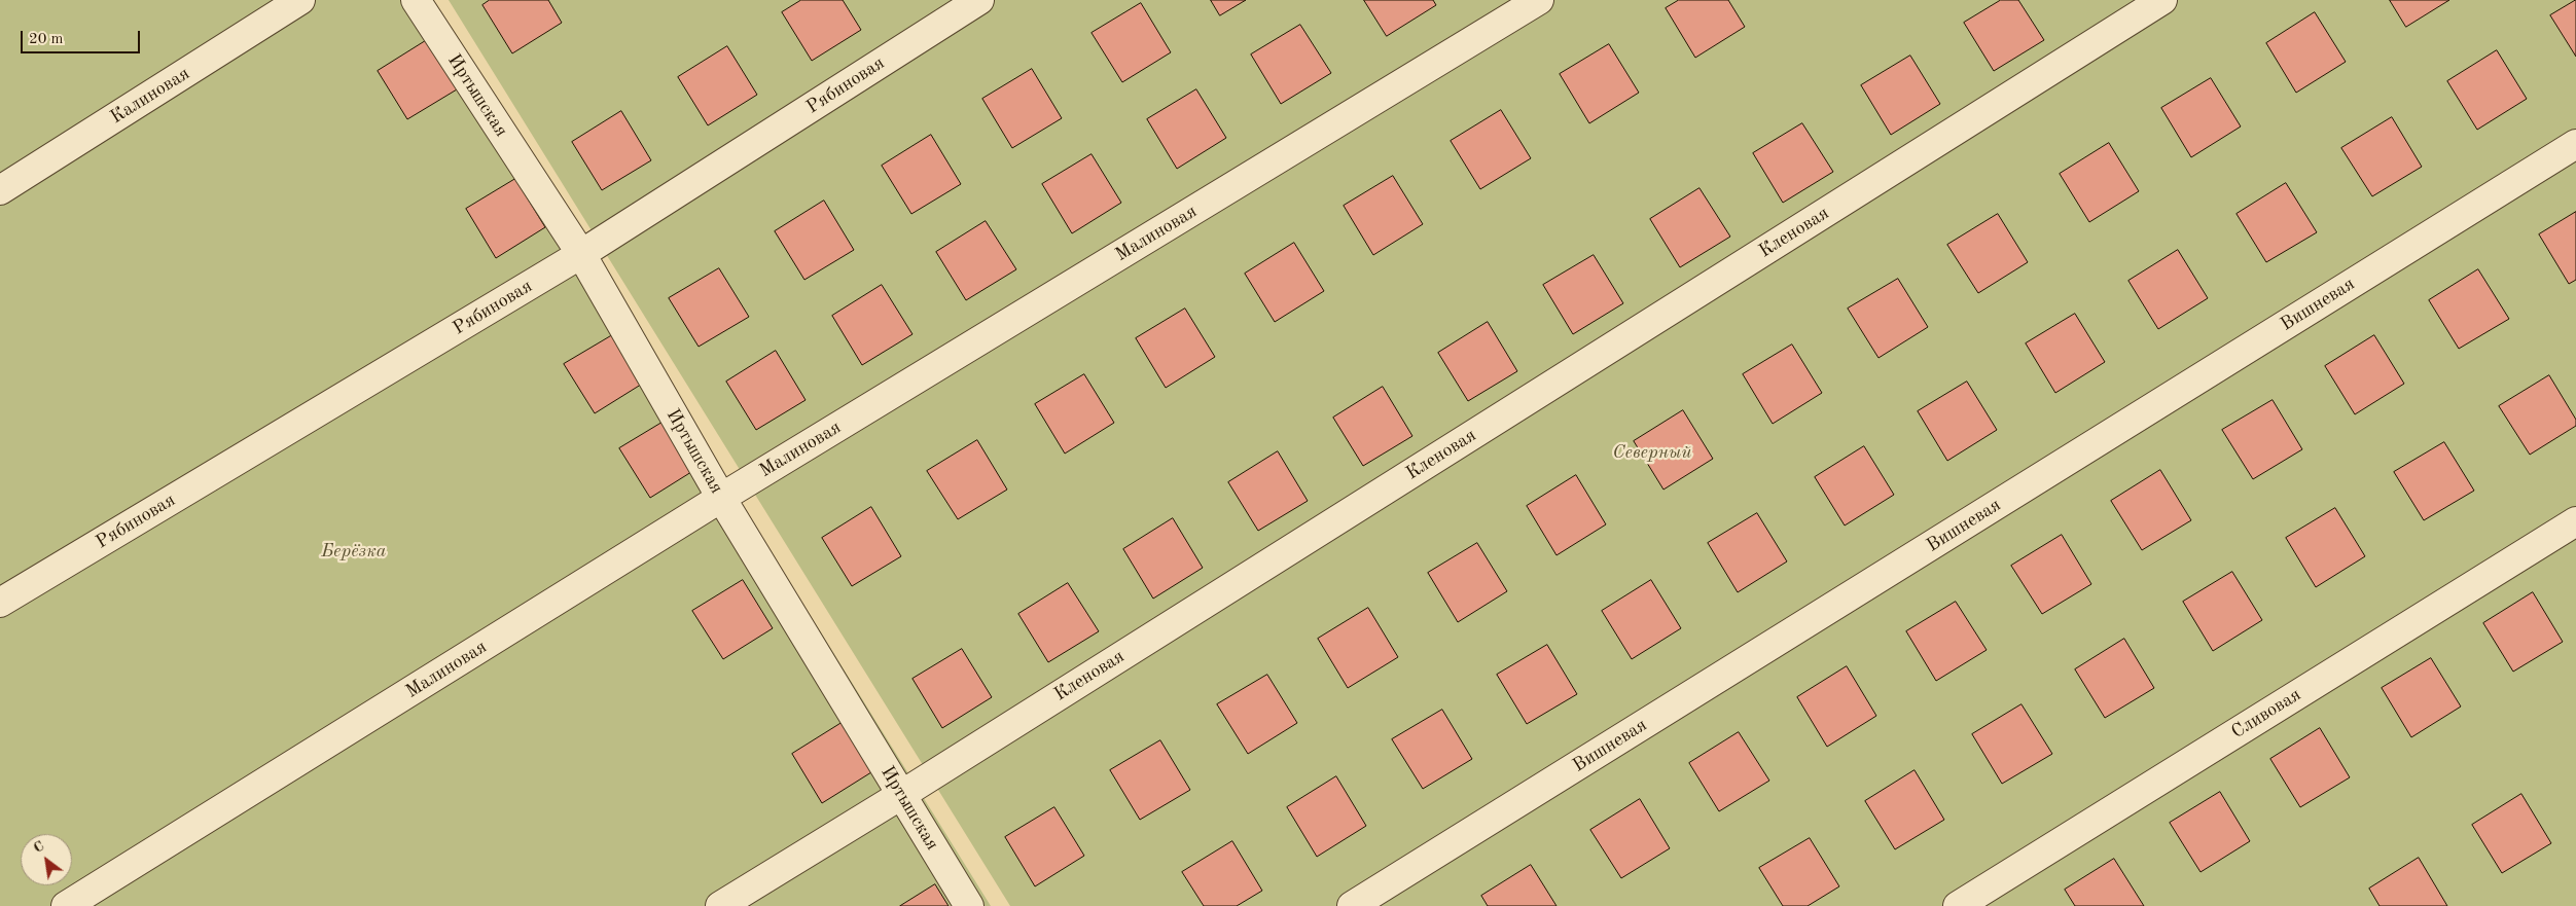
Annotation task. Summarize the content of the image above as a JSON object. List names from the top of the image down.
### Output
{
  "streets": {
    "street": [
      "Рябиновая",
      "Калиновая",
      "Иртышская",
      "Кленовая",
      "Малиновая",
      "Вишневая",
      "Сливовая"
    ]
  },
  "crossings": [
    ["Рябиновая", "Иртышская"],
    ["Иртышская", "Кленовая"],
    ["Иртышская", "Малиновая"]
  ],
  "parks": ["Северный", "Берёзка"],
  "scale_bar": "20 m",
  "north": "top left"
}
